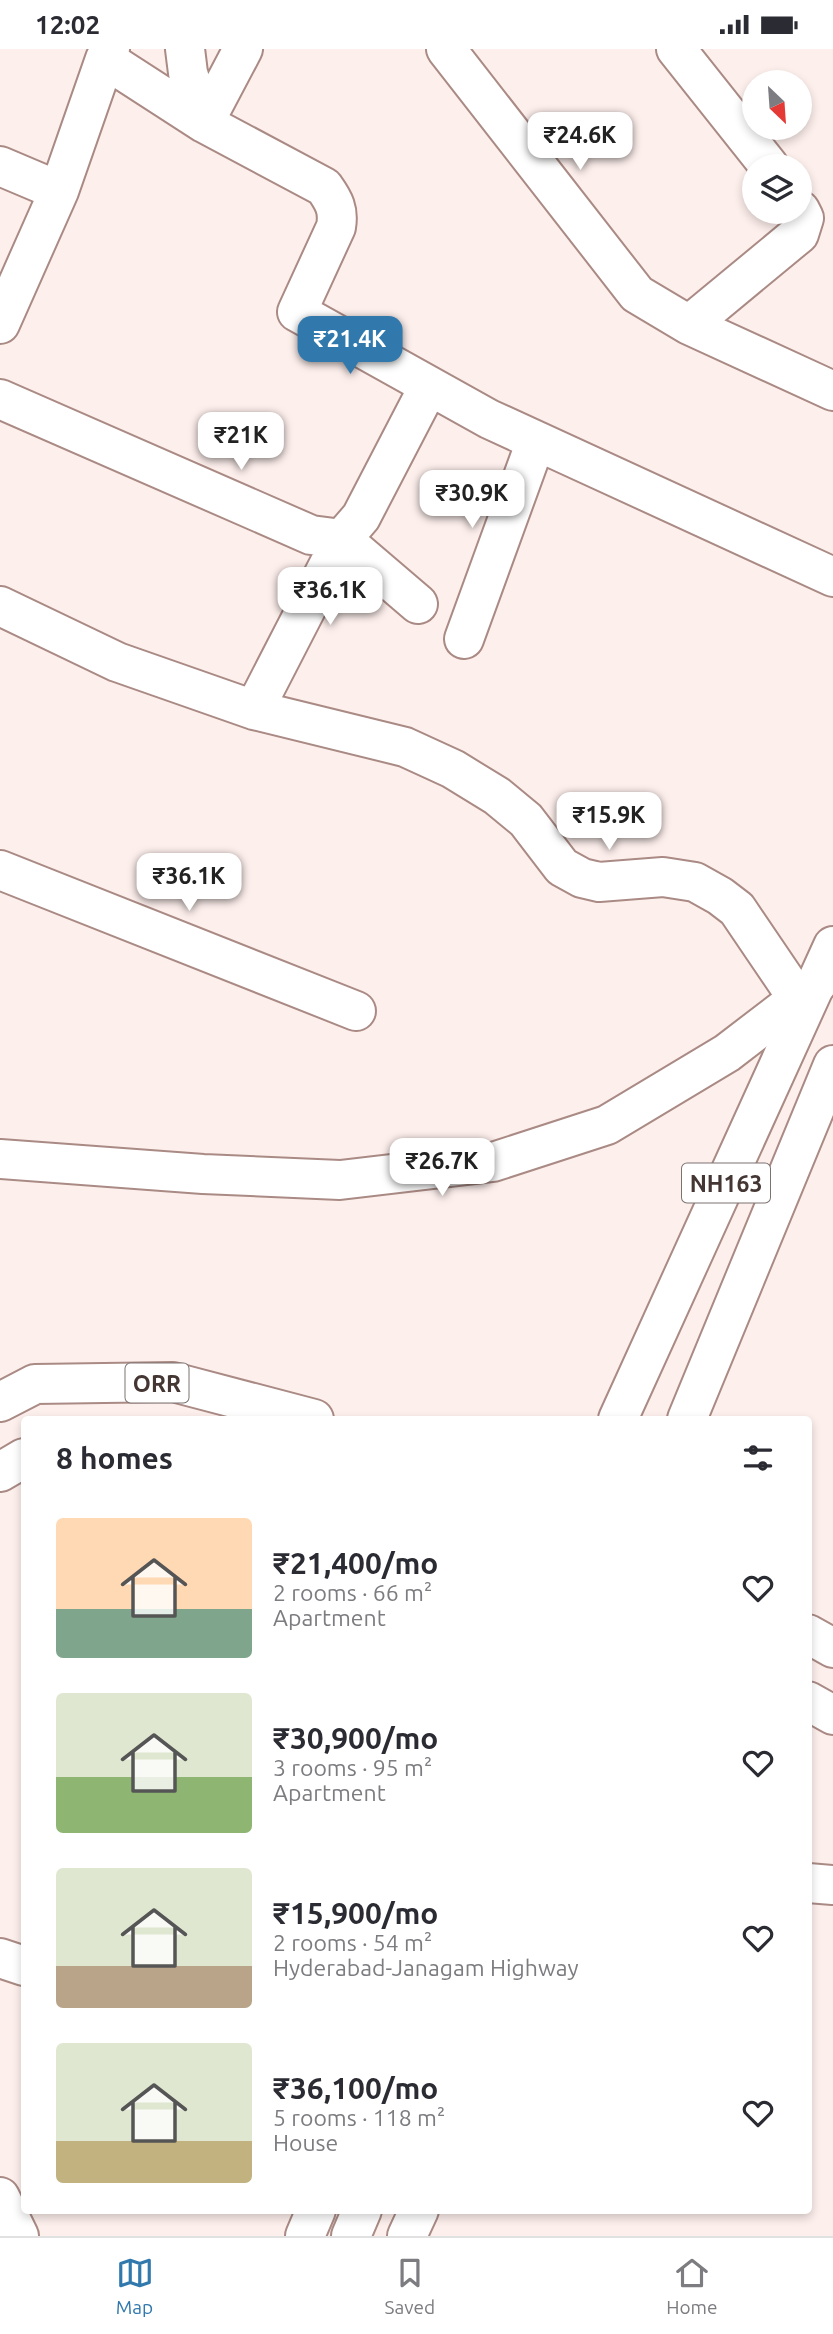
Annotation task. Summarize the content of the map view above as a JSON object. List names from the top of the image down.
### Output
{
  "streets": {
    "main road": ["NH163", "ORR"]
  },
  "north": "bottom right",
  "page": {
    "status": "12:02",
    "price": [
      "₹24.6K",
      "₹21.4K",
      "₹21K",
      "₹30.9K",
      "₹36.1K",
      "₹15.9K",
      "₹36.1K",
      "₹26.7K"
    ],
    "heading": "8 homes",
    "list": [
      {
        "name": "₹21,400/mo",
        "note": "2 rooms · 66 m² · Apartment"
      },
      {
        "name": "₹30,900/mo",
        "note": "3 rooms · 95 m² · Apartment"
      },
      {
        "name": "₹15,900/mo",
        "note": "2 rooms · 54 m² · Hyderabad-Janagam Highway"
      },
      {
        "name": "₹36,100/mo",
        "note": "5 rooms · 118 m² · House"
      }
    ],
    "tabs": ["Map", "Saved", "Home"]
  }
}
